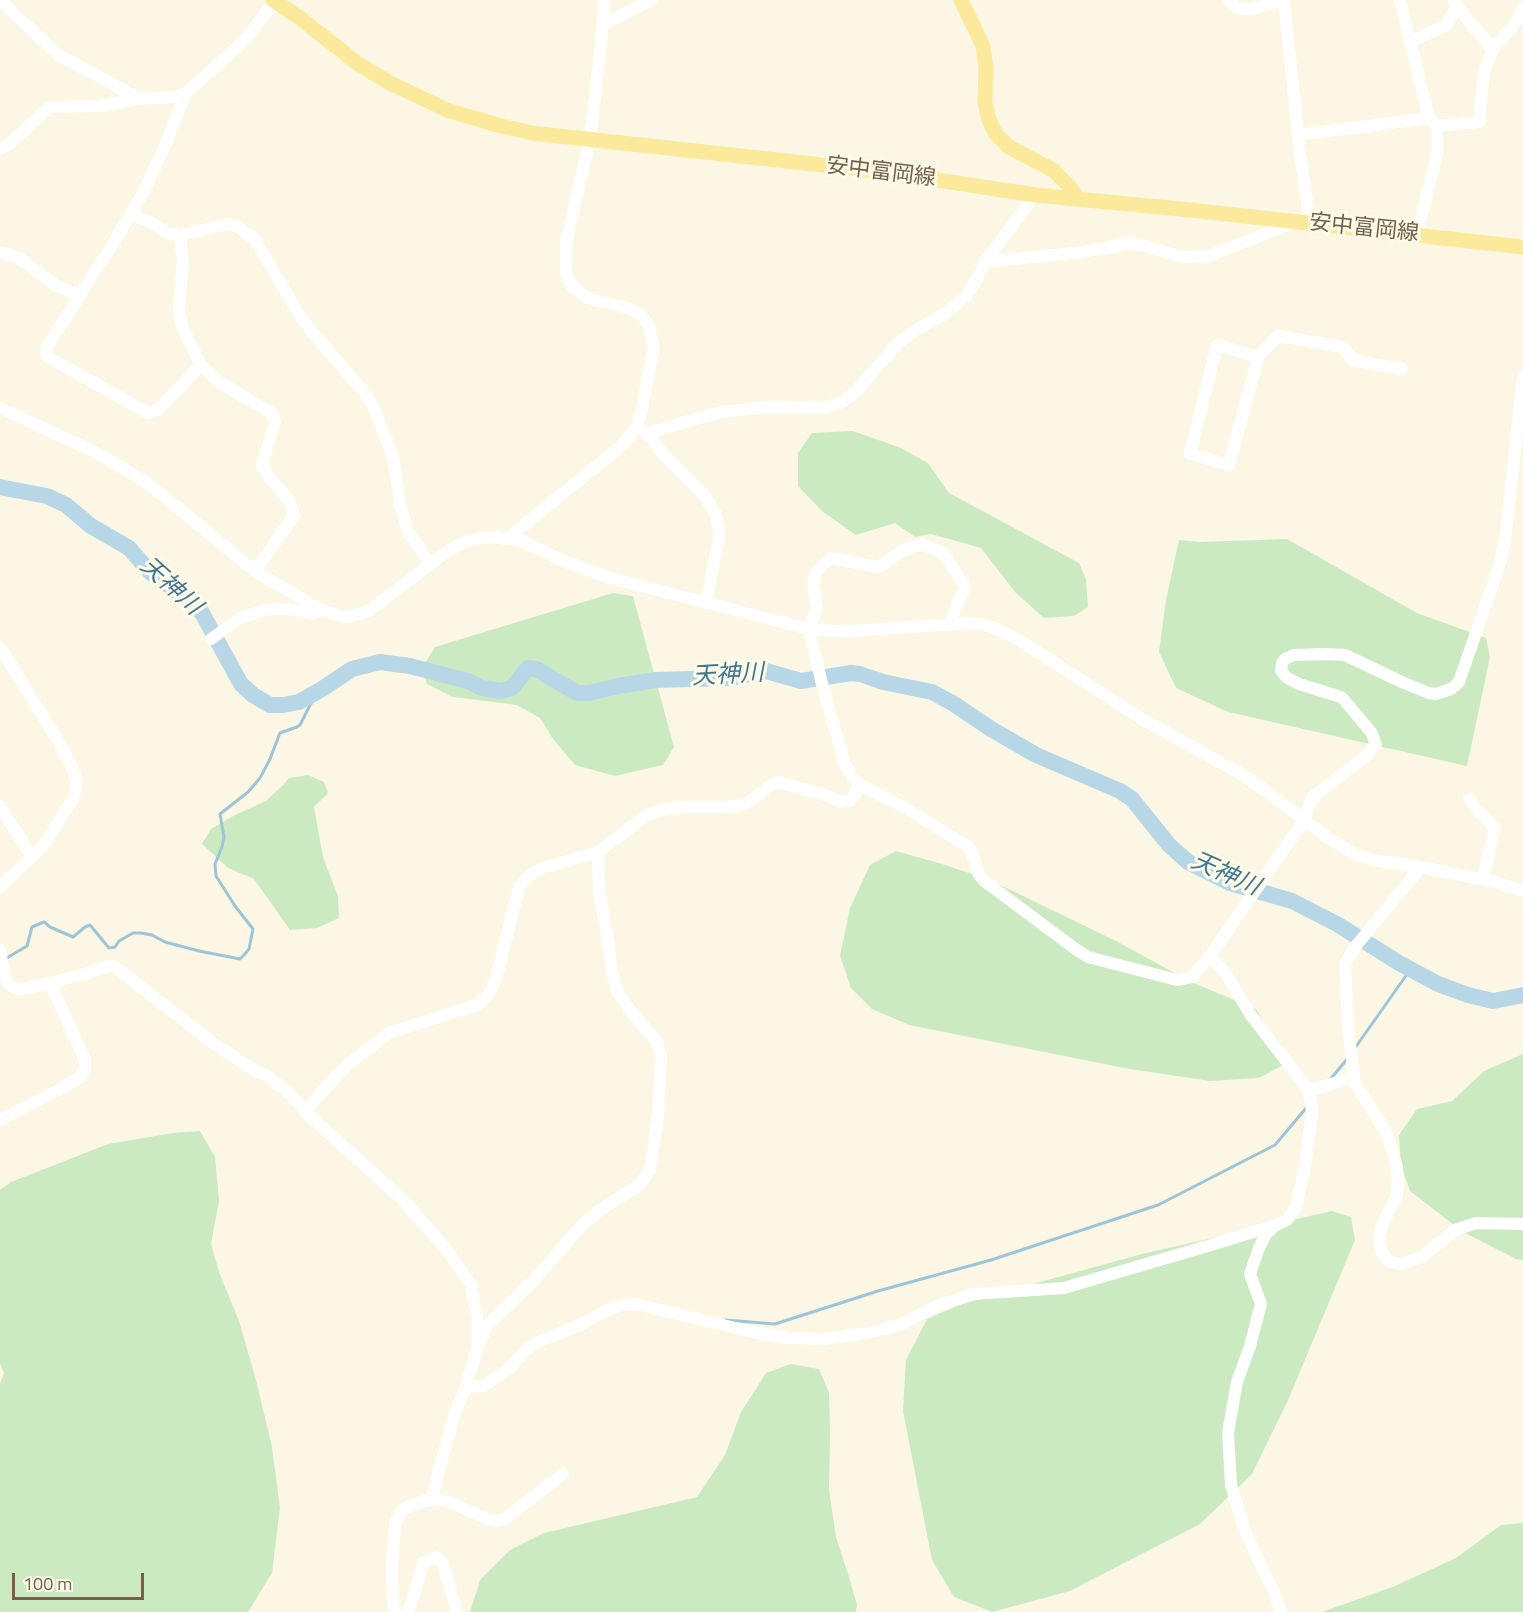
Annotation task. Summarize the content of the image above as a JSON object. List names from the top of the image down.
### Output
{
  "streets": {
    "main road": ["安中富岡線"]
  },
  "water": ["天神川"],
  "scale_bar": "100 m"
}
